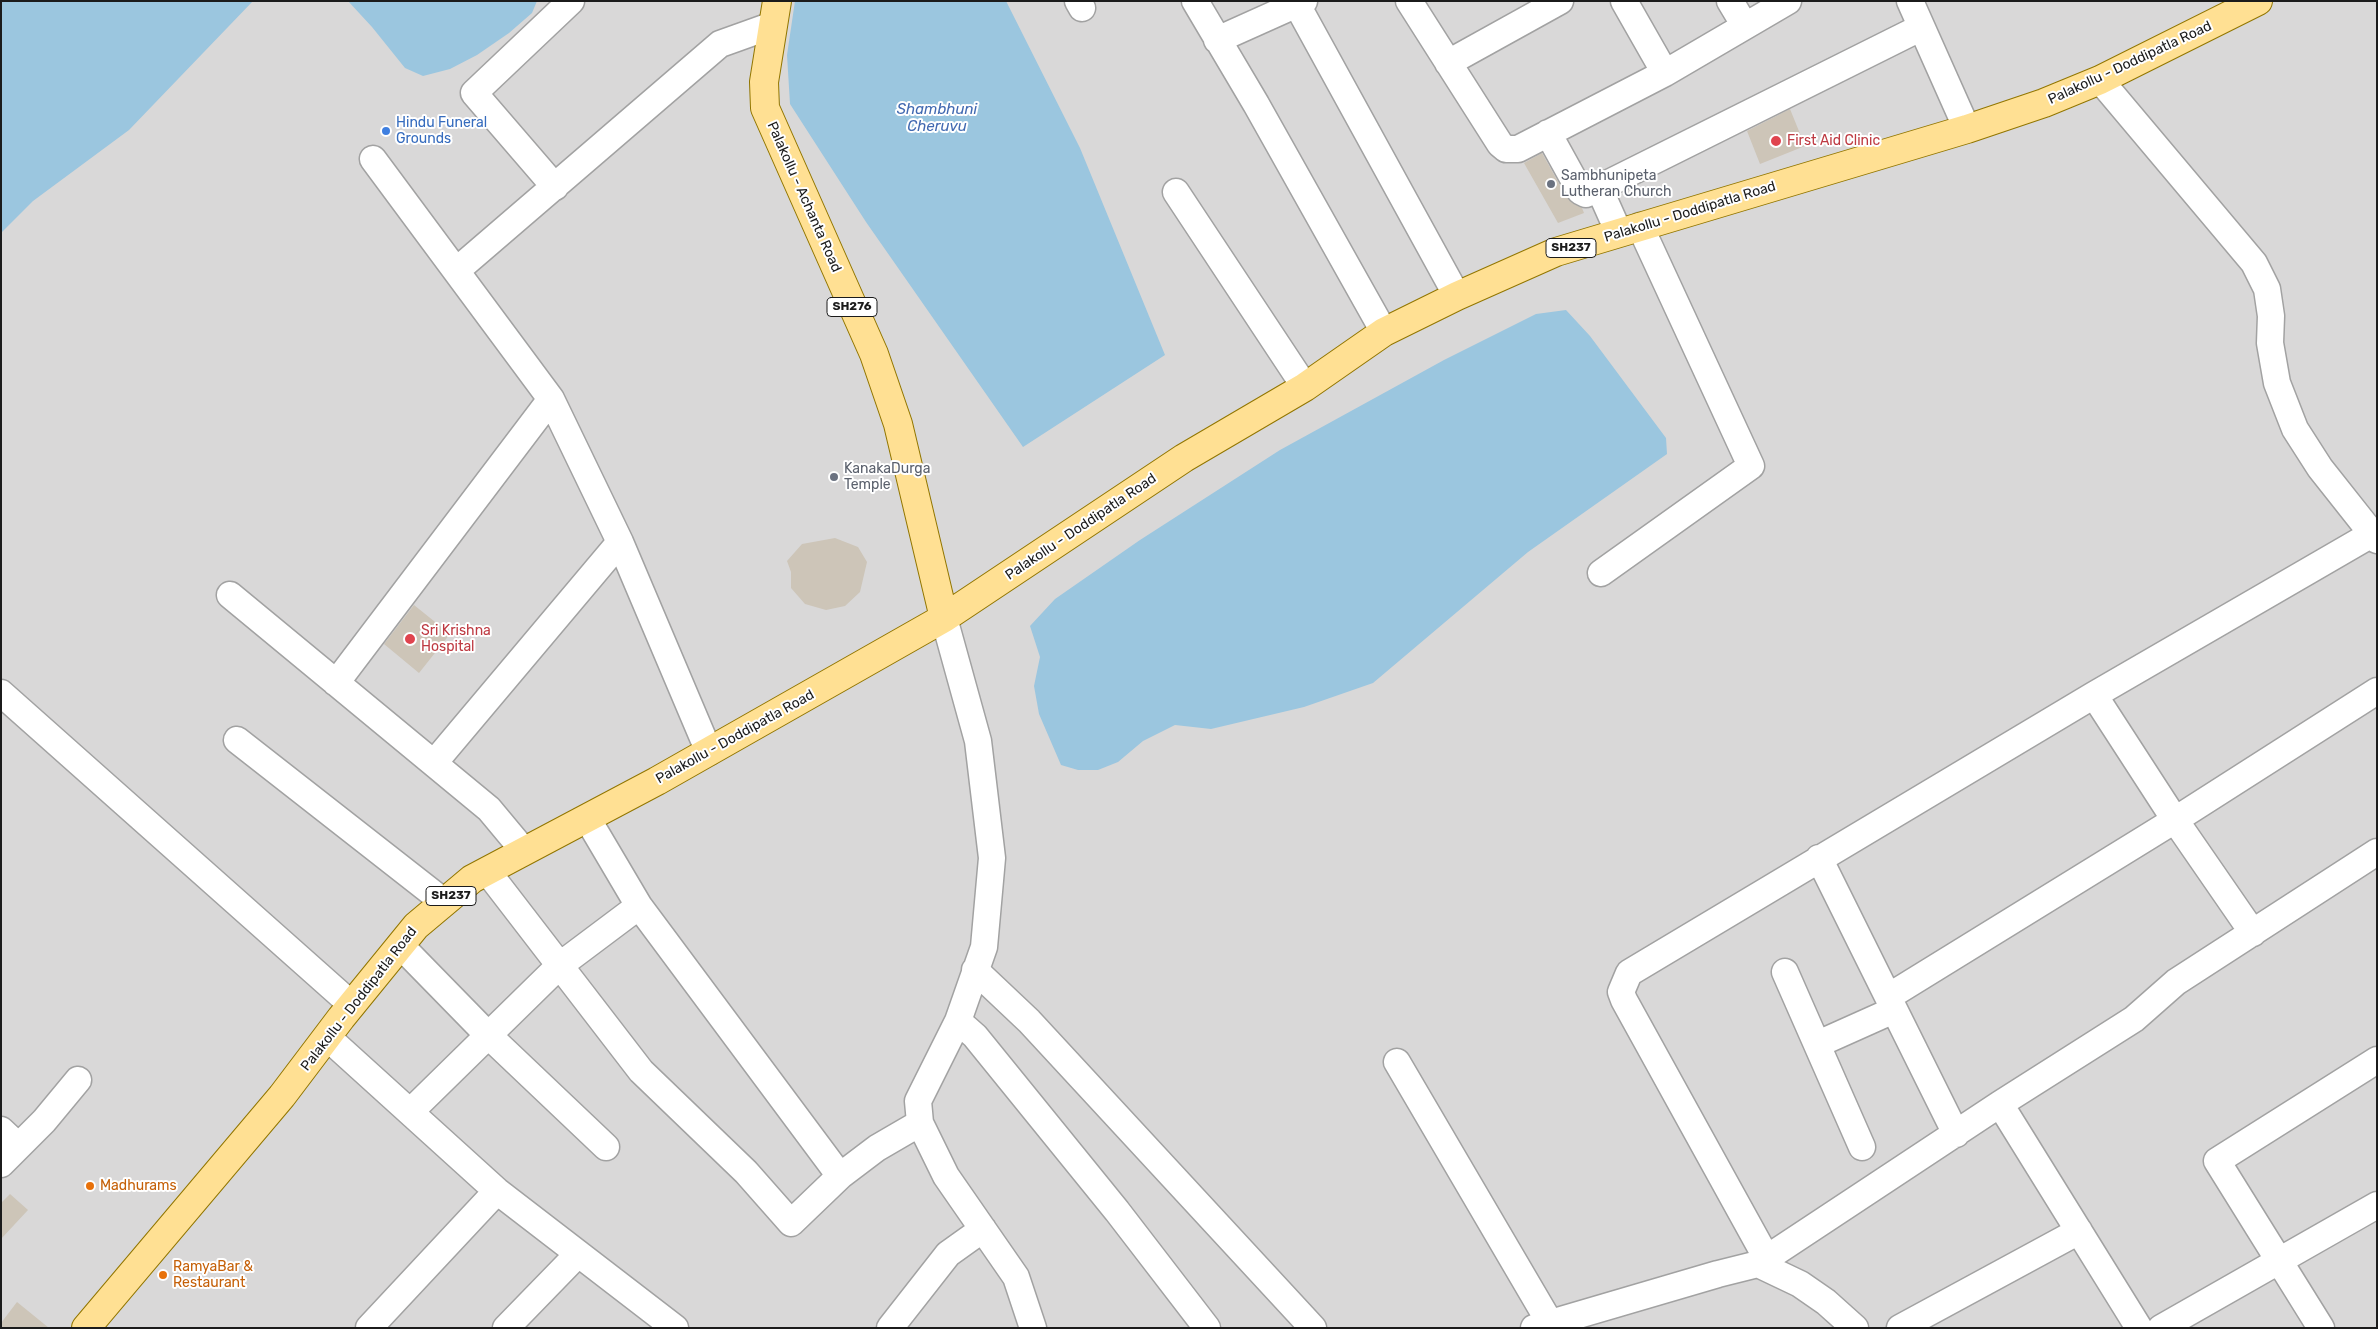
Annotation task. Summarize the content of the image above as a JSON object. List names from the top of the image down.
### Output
{
  "streets": {
    "main road": [
      "Palakollu - Doddipatla Road",
      "Palakollu - Achanta Road",
      "SH237",
      "SH276"
    ]
  },
  "crossings": [
    ["Palakollu - Doddipatla Road", "Palakollu - Achanta Road"]
  ],
  "water": ["Shambhuni Cheruvu"],
  "places": [
    "Hindu Funeral Grounds",
    "First Aid Clinic",
    "Sambhunipeta Lutheran Church",
    "KanakaDurga Temple",
    "Sri Krishna Hospital",
    "Madhurams",
    "RamyaBar & Restaurant"
  ]
}
